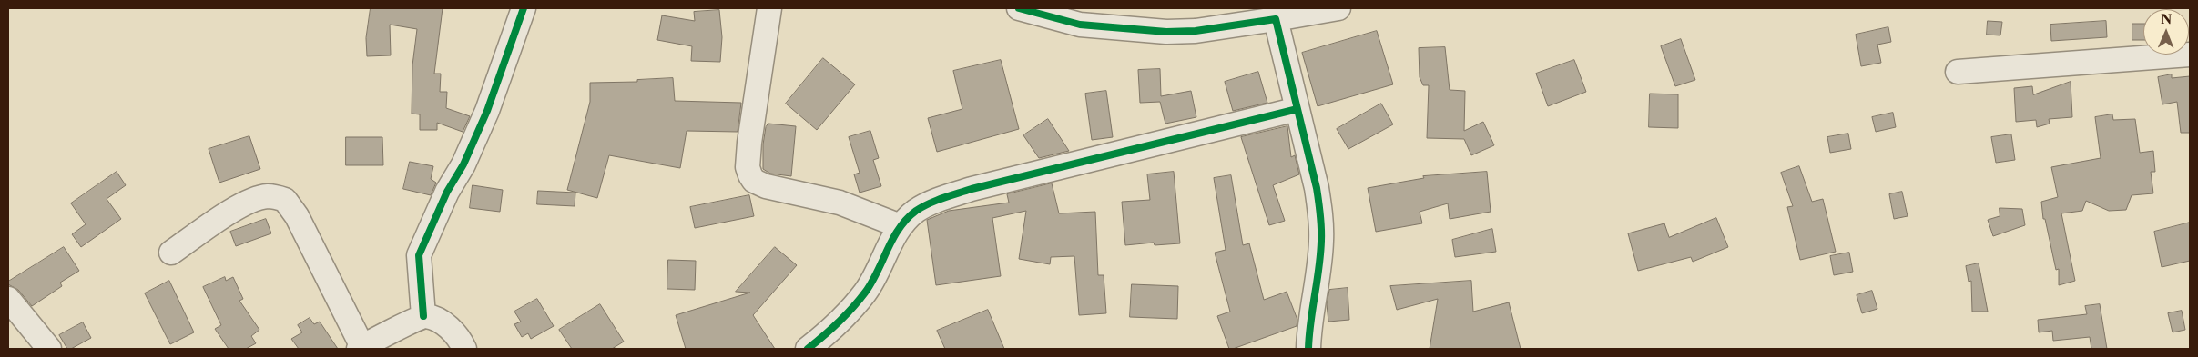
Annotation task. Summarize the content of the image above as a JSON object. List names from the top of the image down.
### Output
{
  "north": "top"
}
